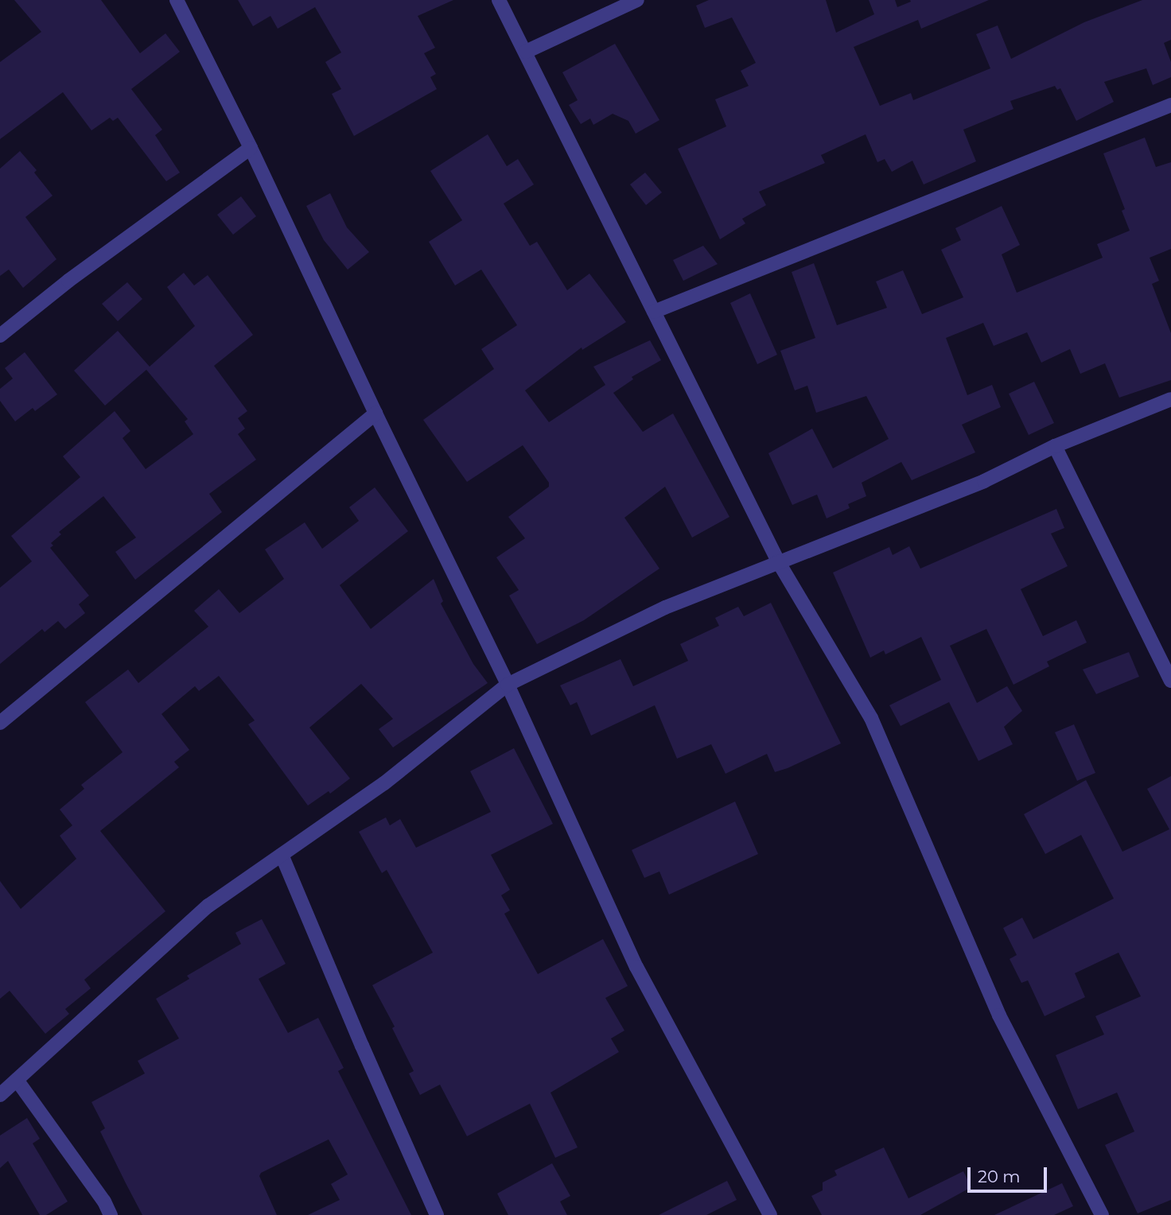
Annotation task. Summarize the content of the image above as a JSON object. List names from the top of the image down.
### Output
{
  "scale_bar": "20 m"
}
